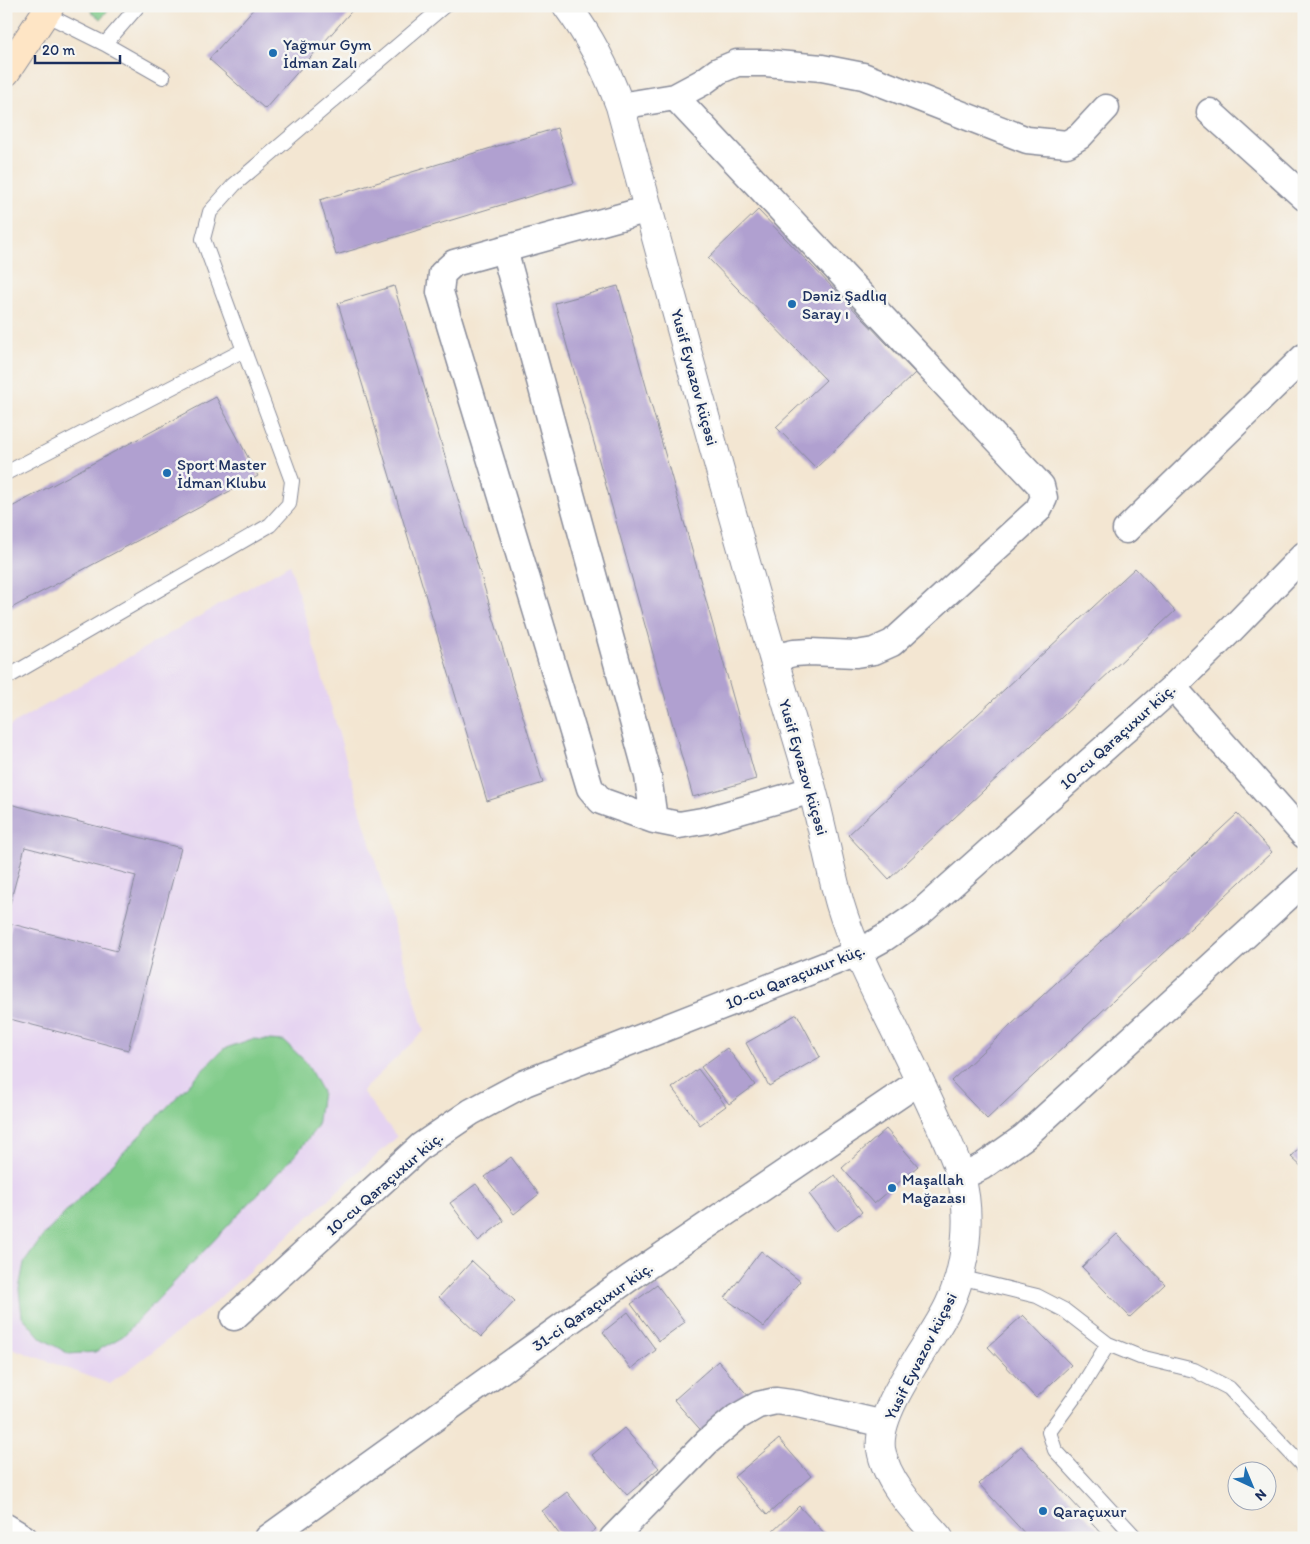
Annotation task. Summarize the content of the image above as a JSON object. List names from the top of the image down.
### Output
{
  "streets": {
    "street": ["Yusif Eyvazov küçəsi", "10-cu Qaraçuxur küç.", "31-ci Qaraçuxur küç."]
  },
  "crossings": [
    ["Yusif Eyvazov küçəsi", "10-cu Qaraçuxur küç."],
    ["Yusif Eyvazov küçəsi", "31-ci Qaraçuxur küç."]
  ],
  "places": [
    "Yağmur Gym İdman Zalı",
    "Dəniz Şadlıq Saray ı",
    "Sport Master İdman Klubu",
    "Maşallah Mağazası",
    "Qaraçuxur"
  ],
  "scale_bar": "20 m",
  "north": "bottom right"
}
